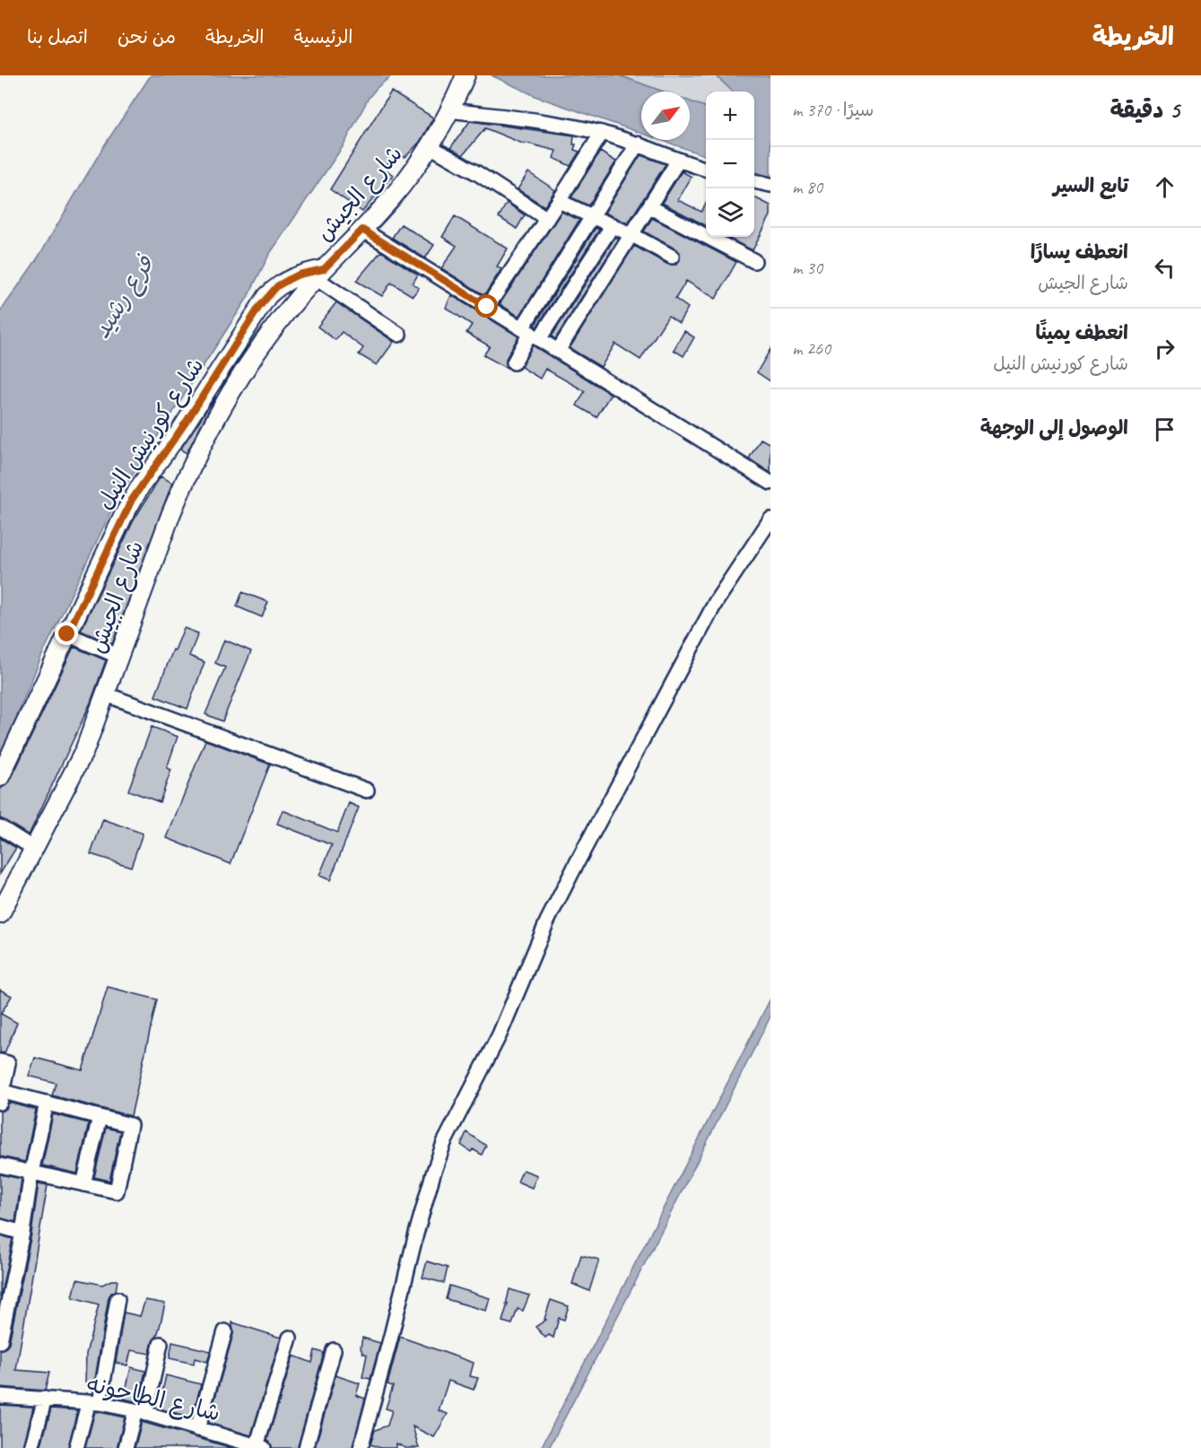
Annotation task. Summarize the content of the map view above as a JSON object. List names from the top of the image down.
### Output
{
  "streets": {
    "main road": ["شارع الجيش", "شارع كورنيش النيل"],
    "street": ["شارع الطاحونه"]
  },
  "crossings": [
    ["شارع الجيش", "شارع كورنيش النيل"]
  ],
  "water": ["فرع رشيد"],
  "north": "top right",
  "page": {
    "header": "الخريطة",
    "nav": [
      "الرئيسية",
      "الخريطة",
      "من نحن",
      "اتصل بنا"
    ],
    "heading": ["5 دقيقة", "سيرًا · 370 m"],
    "map_buttons": ["+", "−"],
    "list": [
      ["تابع السير", "80 m"],
      ["انعطف يسارًا", "شارع الجيش", "30 m"],
      ["انعطف يمينًا", "شارع كورنيش النيل", "260 m"],
      "الوصول إلى الوجهة"
    ]
  }
}
